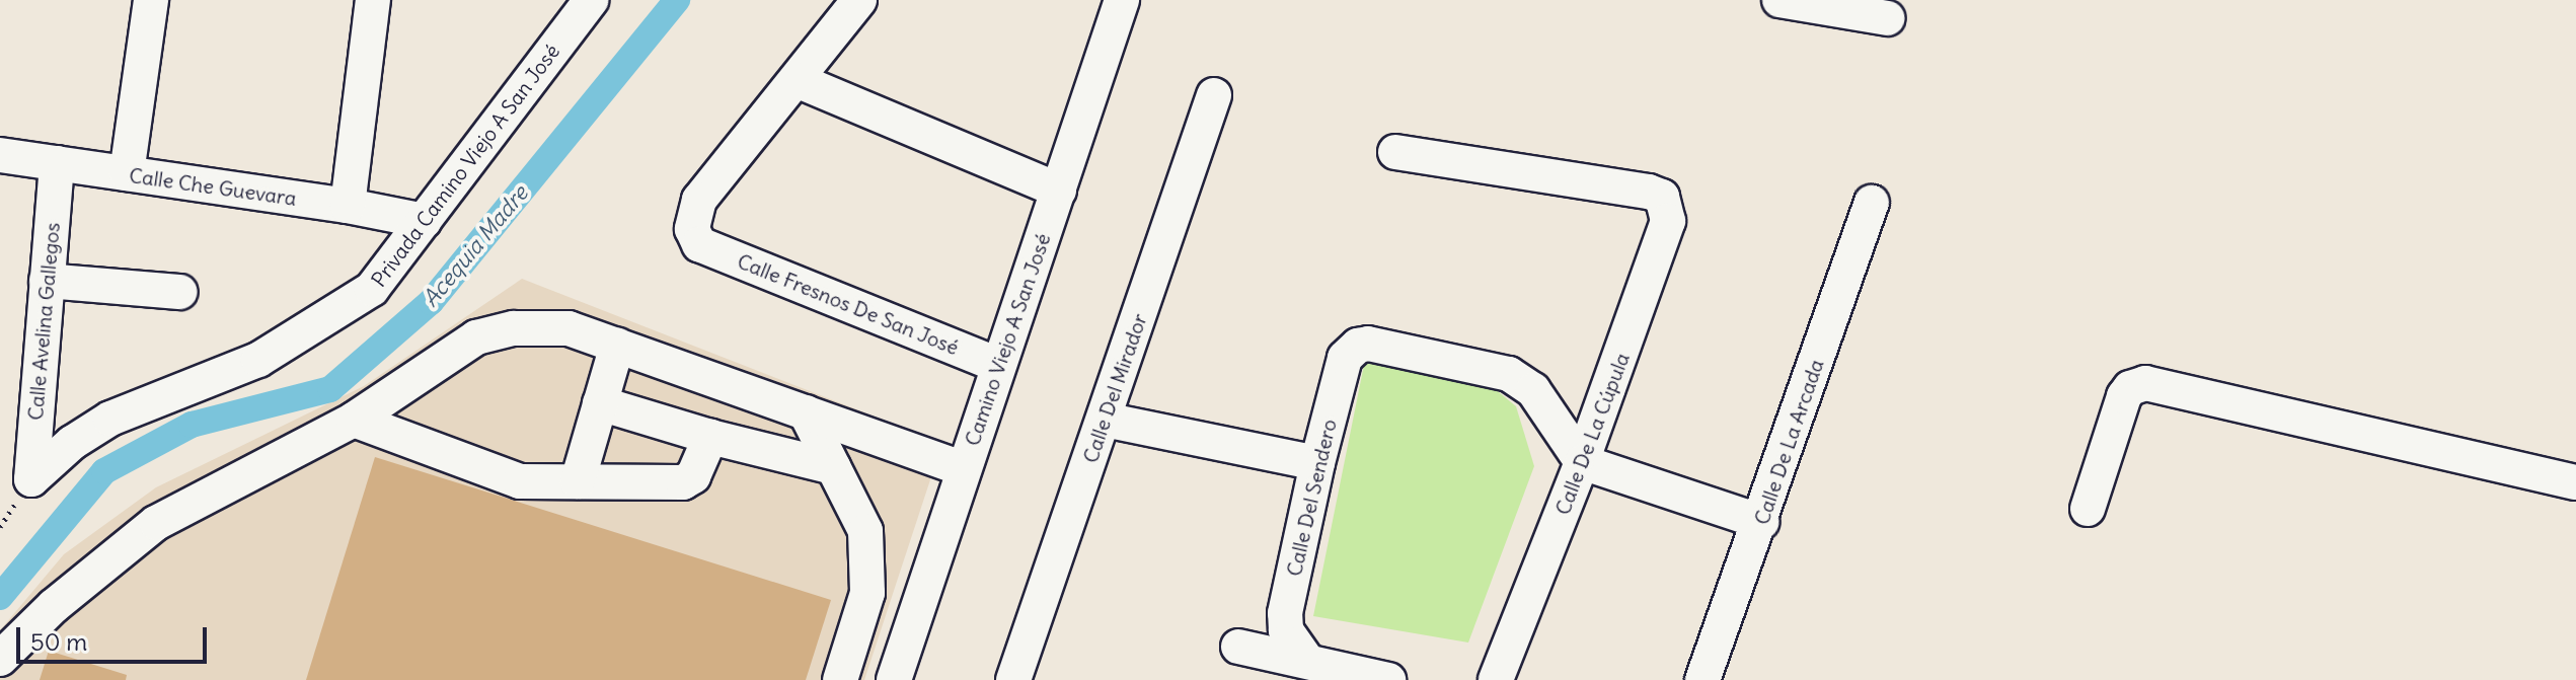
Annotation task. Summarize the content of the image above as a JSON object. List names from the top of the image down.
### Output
{
  "streets": {
    "street": [
      "Privada Camino Viejo A San José",
      "Calle Che Guevara",
      "Calle Fresnos De San José",
      "Calle Avelina Gallegos",
      "Camino Viejo A San José",
      "Calle Del Mirador",
      "Calle De La Cúpula",
      "Calle De La Arcada",
      "Calle Del Sendero"
    ]
  },
  "crossings": [
    ["Privada Camino Viejo A San José", "Calle Che Guevara"],
    ["Privada Camino Viejo A San José", "Calle Avelina Gallegos"],
    ["Calle Che Guevara", "Calle Avelina Gallegos"],
    ["Calle Fresnos De San José", "Camino Viejo A San José"],
    ["Calle De La Cúpula", "Calle Del Sendero"]
  ],
  "water": ["Acequia Madre"],
  "scale_bar": "50 m"
}
